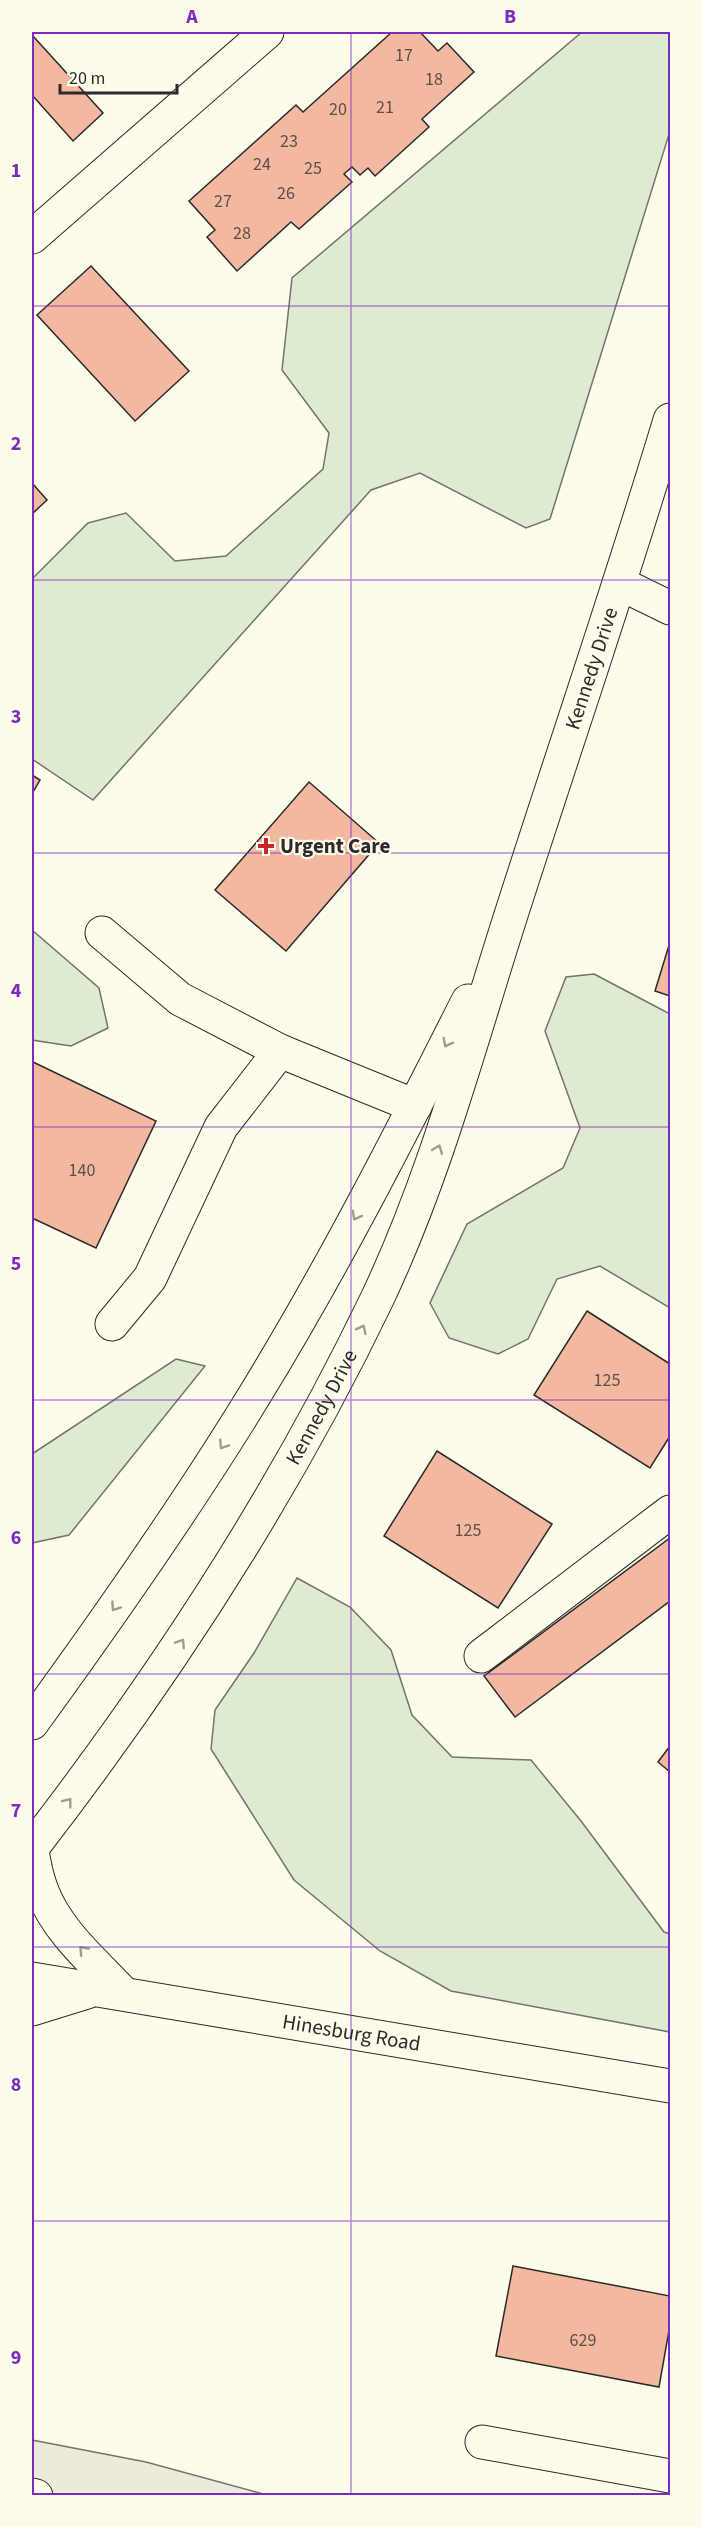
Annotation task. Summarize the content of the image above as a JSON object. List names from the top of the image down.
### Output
{
  "streets": {
    "main road": ["Kennedy Drive", "Hinesburg Road"]
  },
  "places": {
    "health": ["Urgent Care"]
  },
  "house_numbers": [
    "17",
    "18",
    "21",
    "20",
    "23",
    "24",
    "25",
    "26",
    "27",
    "28",
    "140",
    "125",
    "125",
    "629"
  ],
  "scale_bar": "20 m",
  "grid": {
    "columns": ["A", "B"],
    "rows": [
      "1",
      "2",
      "3",
      "4",
      "5",
      "6",
      "7",
      "8",
      "9"
    ]
  }
}
